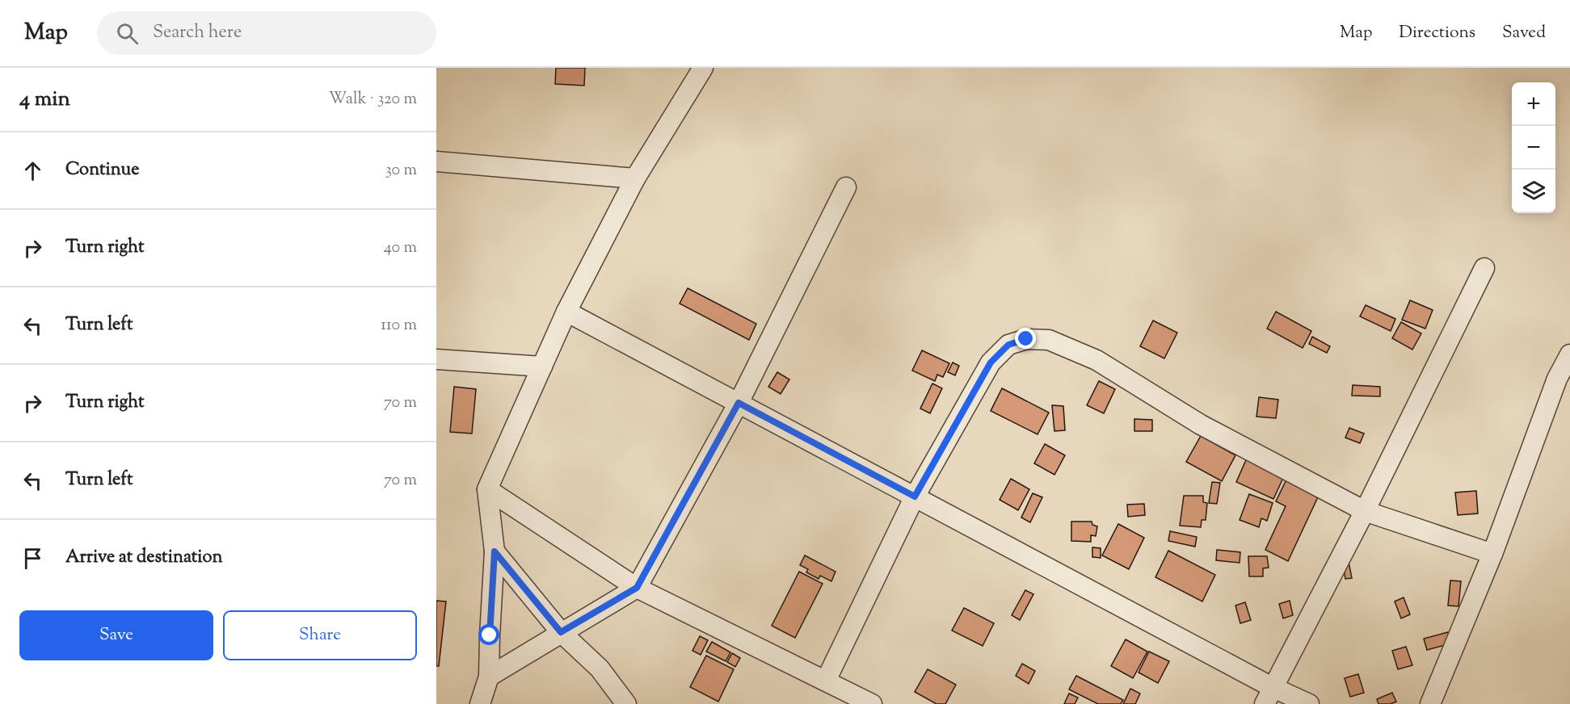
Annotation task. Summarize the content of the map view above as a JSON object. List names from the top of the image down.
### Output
{
  "page": {
    "header": "Map",
    "search": "Search here",
    "nav": ["Map", "Directions", "Saved"],
    "heading": ["4 min", "Walk · 320 m"],
    "map_buttons": ["+", "−"],
    "list": [
      ["Continue", "30 m"],
      ["Turn right", "40 m"],
      ["Turn left", "110 m"],
      ["Turn right", "70 m"],
      ["Turn left", "70 m"],
      "Arrive at destination"
    ],
    "buttons": ["Save", "Share"]
  }
}
